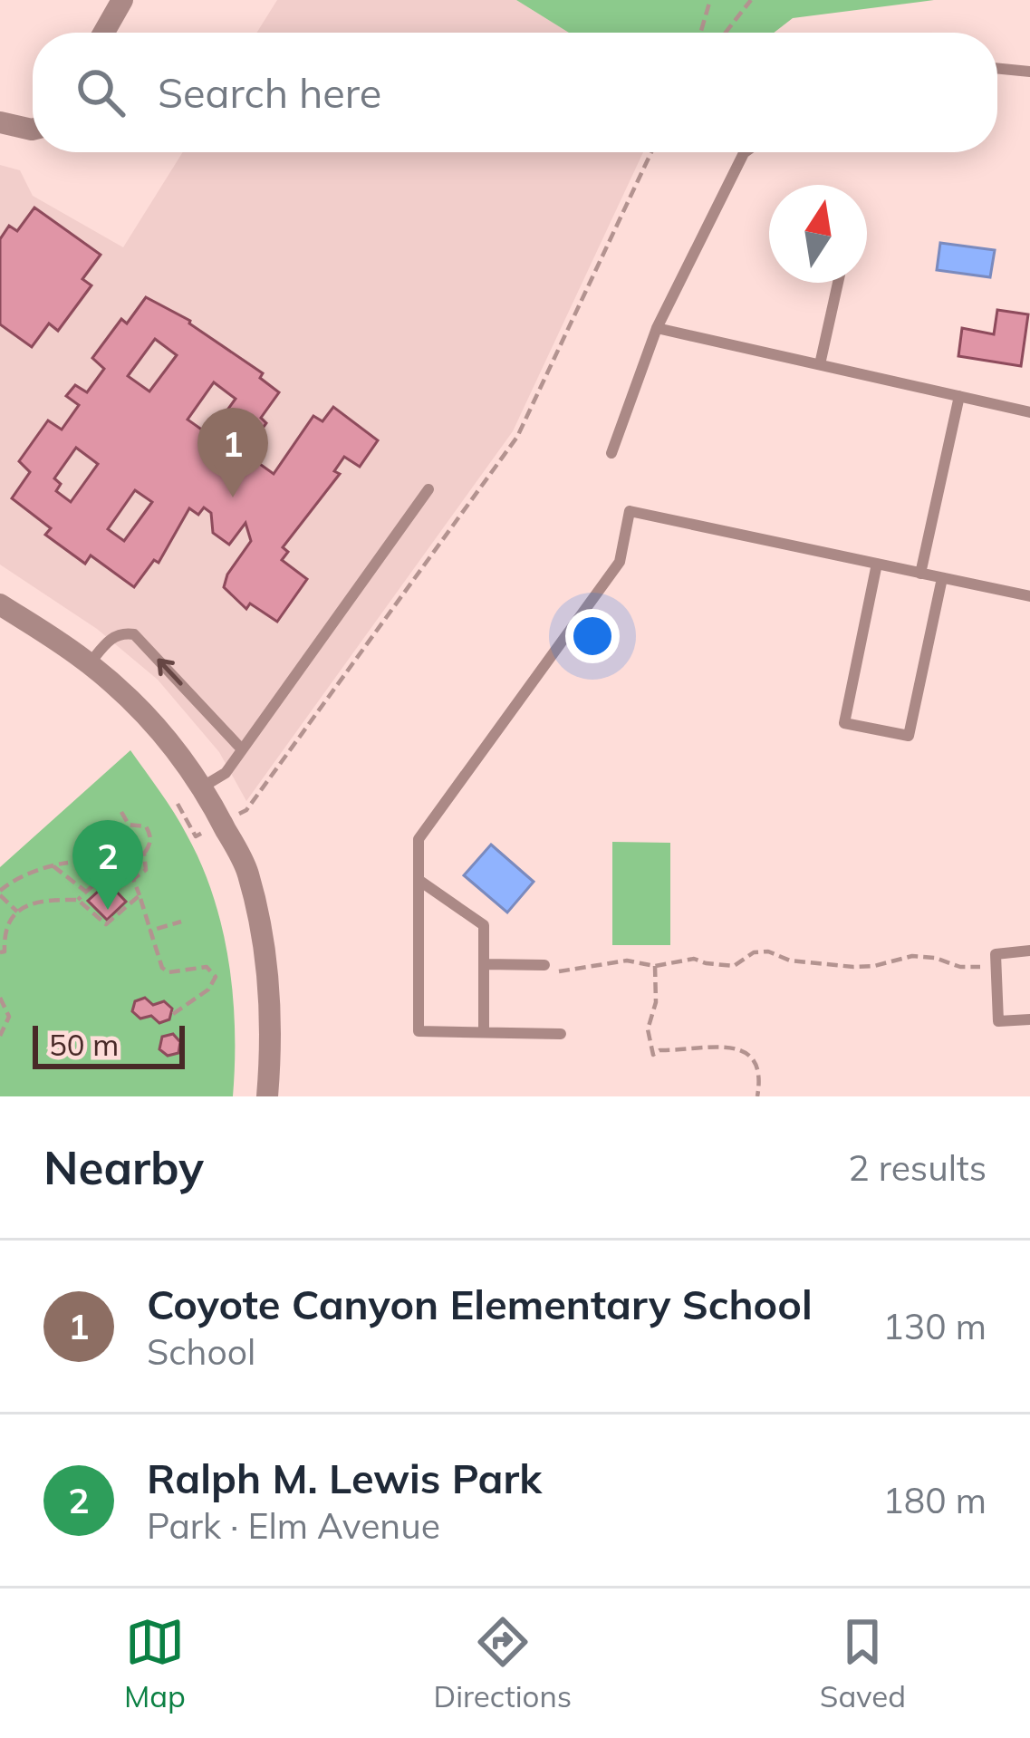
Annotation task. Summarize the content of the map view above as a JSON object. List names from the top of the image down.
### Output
{
  "scale_bar": "50 m",
  "north": "top",
  "page": {
    "search": "Search here",
    "pins": ["1", "2"],
    "scale": "50 m",
    "heading": ["Nearby", "2 results"],
    "list": [
      {
        "mark": "1",
        "name": "Coyote Canyon Elementary School",
        "note": "School",
        "value": "130 m"
      },
      {
        "mark": "2",
        "name": "Ralph M. Lewis Park",
        "note": "Park · Elm Avenue",
        "value": "180 m"
      }
    ],
    "nav": ["Map", "Directions", "Saved"]
  }
}
